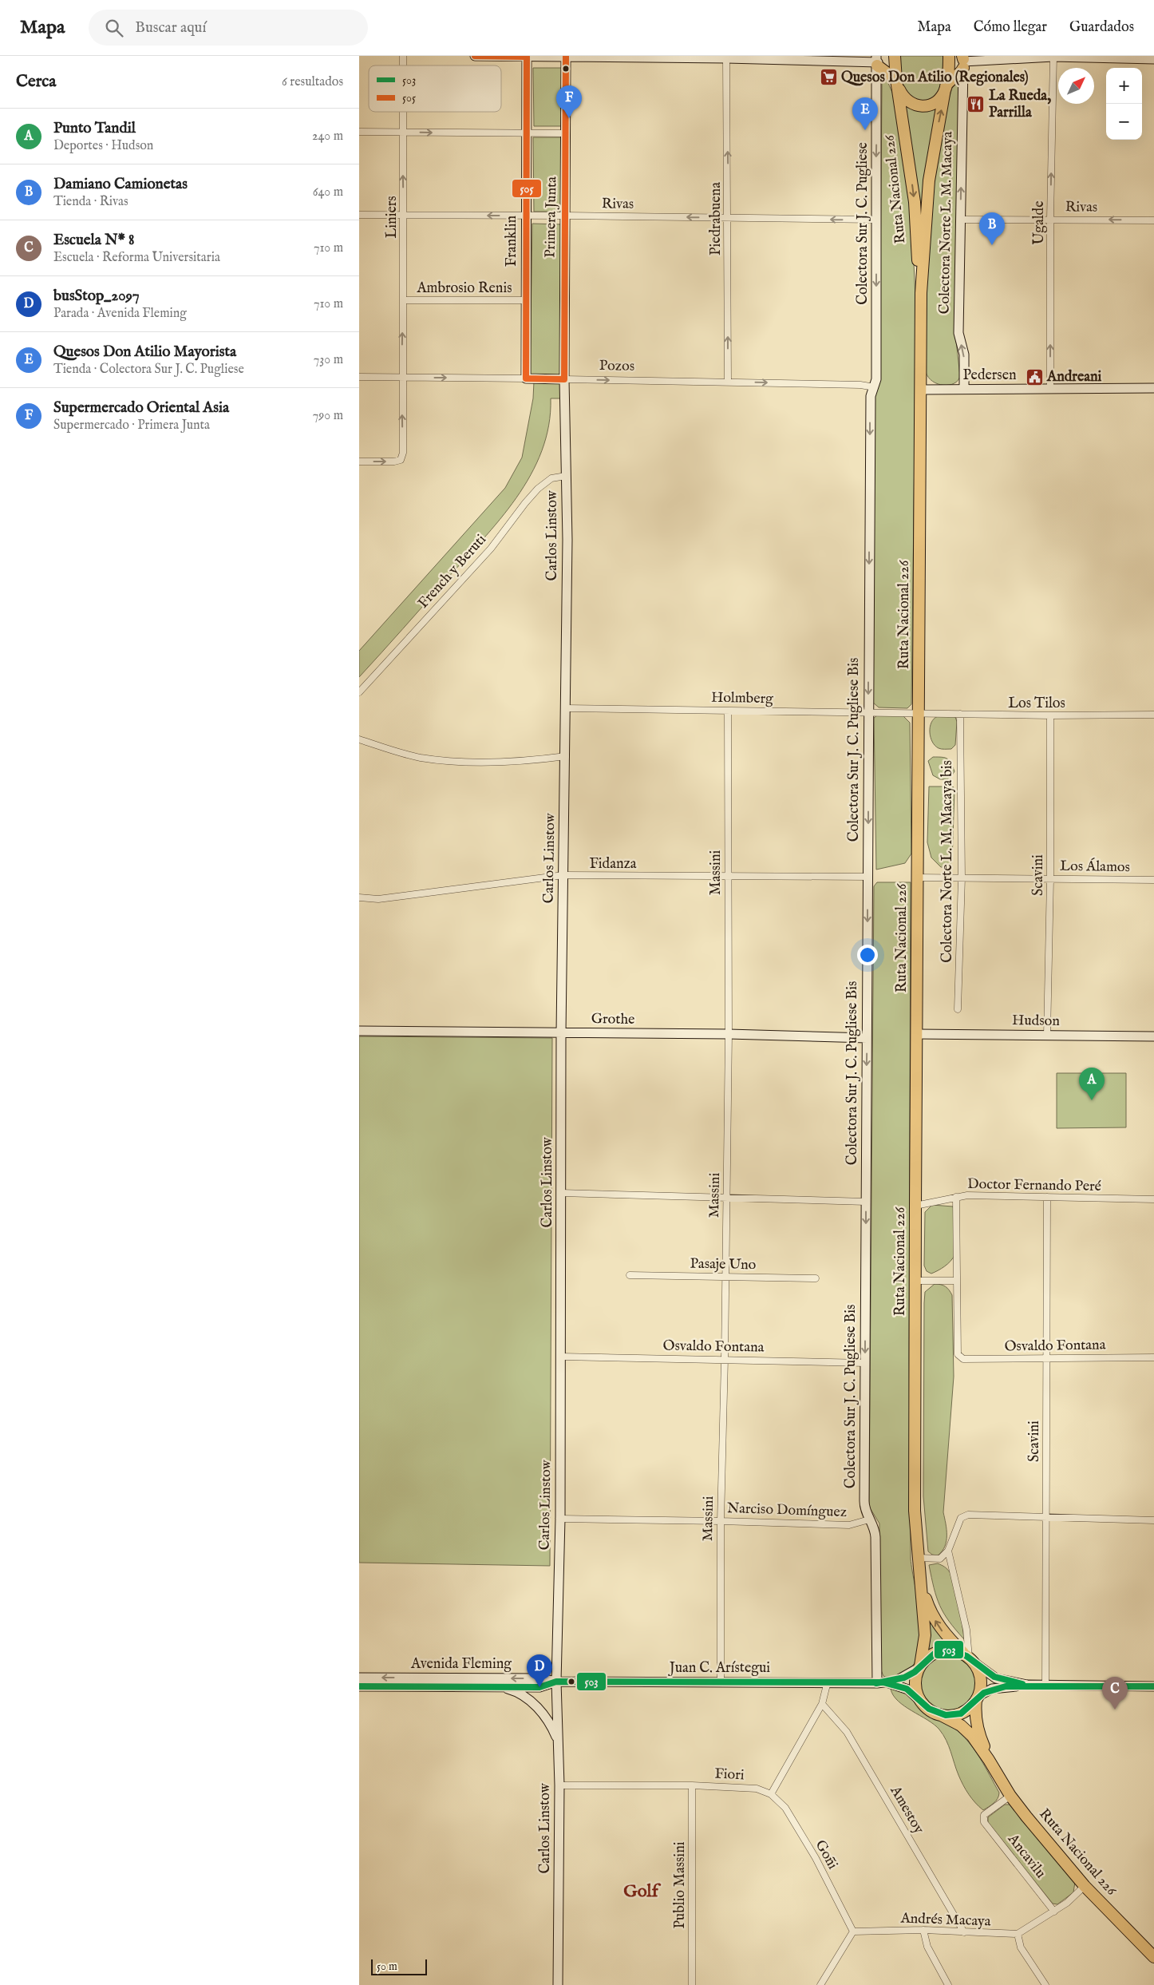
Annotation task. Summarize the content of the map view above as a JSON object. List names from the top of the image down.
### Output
{
  "streets": {
    "highway": ["Ruta Nacional 226"],
    "main road": [
      "Primera Junta",
      "Colectora Norte L. M. Macaya",
      "Colectora Sur J. C. Pugliese",
      "Franklin",
      "Pozos",
      "Pedersen",
      "Carlos Linstow",
      "Colectora Sur J. C. Pugliese Bis",
      "Grothe",
      "Hudson",
      "Avenida Fleming",
      "Juan C. Arístegui"
    ],
    "street": [
      "Rivas",
      "Liniers",
      "Piedrabuena",
      "Ugalde",
      "Ambrosio Renis",
      "French y Beruti",
      "Holmberg",
      "Los Tilos",
      "Colectora Norte L. M. Macaya bis",
      "Fidanza",
      "Los Álamos",
      "Massini",
      "Scavini",
      "Doctor Fernando Peré",
      "Pasaje Uno",
      "Osvaldo Fontana",
      "Narciso Domínguez",
      "Fiori",
      "Amestoy",
      "Goñi",
      "Ancavilu",
      "Publio Massini",
      "Andrés Macaya"
    ]
  },
  "crossings": [
    ["Ruta Nacional 226", "Pedersen"],
    ["Ruta Nacional 226", "Holmberg"],
    ["Ruta Nacional 226", "Los Tilos"],
    ["Ruta Nacional 226", "Los Álamos"],
    ["Ruta Nacional 226", "Hudson"],
    ["Ruta Nacional 226", "Doctor Fernando Peré"],
    ["Ruta Nacional 226", "Juan C. Arístegui"],
    ["Ruta Nacional 226", "Ancavilu"],
    ["Rivas", "Liniers"],
    ["Rivas", "Primera Junta"],
    ["Rivas", "Piedrabuena"],
    ["Rivas", "Colectora Norte L. M. Macaya"],
    ["Rivas", "Ugalde"],
    ["Rivas", "Colectora Sur J. C. Pugliese"],
    ["Rivas", "Franklin"],
    ["Liniers", "Ambrosio Renis"],
    ["Liniers", "Pozos"],
    ["Primera Junta", "Pozos"],
    ["Primera Junta", "Carlos Linstow"],
    ["Piedrabuena", "Pozos"],
    ["Colectora Norte L. M. Macaya", "Pedersen"],
    ["Ugalde", "Pedersen"],
    ["Colectora Sur J. C. Pugliese", "Pozos"],
    ["Colectora Sur J. C. Pugliese", "Colectora Sur J. C. Pugliese Bis"],
    ["Franklin", "Ambrosio Renis"],
    ["Franklin", "Pozos"],
    ["Pozos", "Carlos Linstow"],
    ["Pozos", "Colectora Sur J. C. Pugliese Bis"],
    ["Carlos Linstow", "French y Beruti"],
    ["Carlos Linstow", "Holmberg"],
    ["Carlos Linstow", "Fidanza"],
    ["Carlos Linstow", "Grothe"],
    ["Carlos Linstow", "Osvaldo Fontana"],
    ["Carlos Linstow", "Narciso Domínguez"],
    ["Carlos Linstow", "Avenida Fleming"],
    ["Carlos Linstow", "Juan C. Arístegui"],
    ["Carlos Linstow", "Fiori"],
    ["Holmberg", "Los Tilos"],
    ["Holmberg", "Colectora Sur J. C. Pugliese Bis"],
    ["Holmberg", "Massini"],
    ["Los Tilos", "Colectora Norte L. M. Macaya bis"],
    ["Los Tilos", "Scavini"],
    ["Colectora Sur J. C. Pugliese Bis", "Fidanza"],
    ["Colectora Sur J. C. Pugliese Bis", "Grothe"],
    ["Colectora Sur J. C. Pugliese Bis", "Osvaldo Fontana"],
    ["Colectora Sur J. C. Pugliese Bis", "Narciso Domínguez"],
    ["Colectora Sur J. C. Pugliese Bis", "Juan C. Arístegui"],
    ["Colectora Norte L. M. Macaya bis", "Los Álamos"],
    ["Fidanza", "Massini"],
    ["Los Álamos", "Scavini"],
    ["Massini", "Grothe"],
    ["Massini", "Pasaje Uno"],
    ["Massini", "Osvaldo Fontana"],
    ["Massini", "Narciso Domínguez"],
    ["Massini", "Juan C. Arístegui"],
    ["Scavini", "Hudson"],
    ["Scavini", "Doctor Fernando Peré"],
    ["Scavini", "Osvaldo Fontana"],
    ["Avenida Fleming", "Juan C. Arístegui"],
    ["Fiori", "Goñi"],
    ["Fiori", "Publio Massini"],
    ["Amestoy", "Andrés Macaya"],
    ["Goñi", "Andrés Macaya"]
  ],
  "one_way": [
    "Rivas",
    "Liniers",
    "Piedrabuena",
    "Colectora Norte L. M. Macaya",
    "Ugalde",
    "Colectora Sur J. C. Pugliese",
    "Pozos",
    "Colectora Sur J. C. Pugliese Bis"
  ],
  "districts": ["Golf"],
  "places": {
    "supermarket": ["Quesos Don Atilio (Regionales)"],
    "restaurant": ["La Rueda, Parrilla"],
    "public building": ["Andreani"]
  },
  "lines": ["transit line 505", "transit line 503"],
  "legend": ["503", "505"],
  "scale_bar": "50 m",
  "north": "top right",
  "page": {
    "header": "Mapa",
    "search": "Buscar aquí",
    "nav": ["Mapa", "Cómo llegar", "Guardados"],
    "heading": ["Cerca", "6 resultados"],
    "map_buttons": ["+", "−"],
    "pins": [
      "F",
      "E",
      "B",
      "A",
      "D",
      "C"
    ],
    "list": [
      {
        "mark": "A",
        "name": "Punto Tandil",
        "note": "Deportes · Hudson",
        "value": "240 m"
      },
      {
        "mark": "B",
        "name": "Damiano Camionetas",
        "note": "Tienda · Rivas",
        "value": "640 m"
      },
      {
        "mark": "C",
        "name": "Escuela N* 8",
        "note": "Escuela · Reforma Universitaria",
        "value": "710 m"
      },
      {
        "mark": "D",
        "name": "busStop_2097",
        "note": "Parada · Avenida Fleming",
        "value": "710 m"
      },
      {
        "mark": "E",
        "name": "Quesos Don Atilio Mayorista",
        "note": "Tienda · Colectora Sur J. C. Pugliese",
        "value": "730 m"
      },
      {
        "mark": "F",
        "name": "Supermercado Oriental Asia",
        "note": "Supermercado · Primera Junta",
        "value": "790 m"
      }
    ],
    "scale": "50 m"
  }
}
